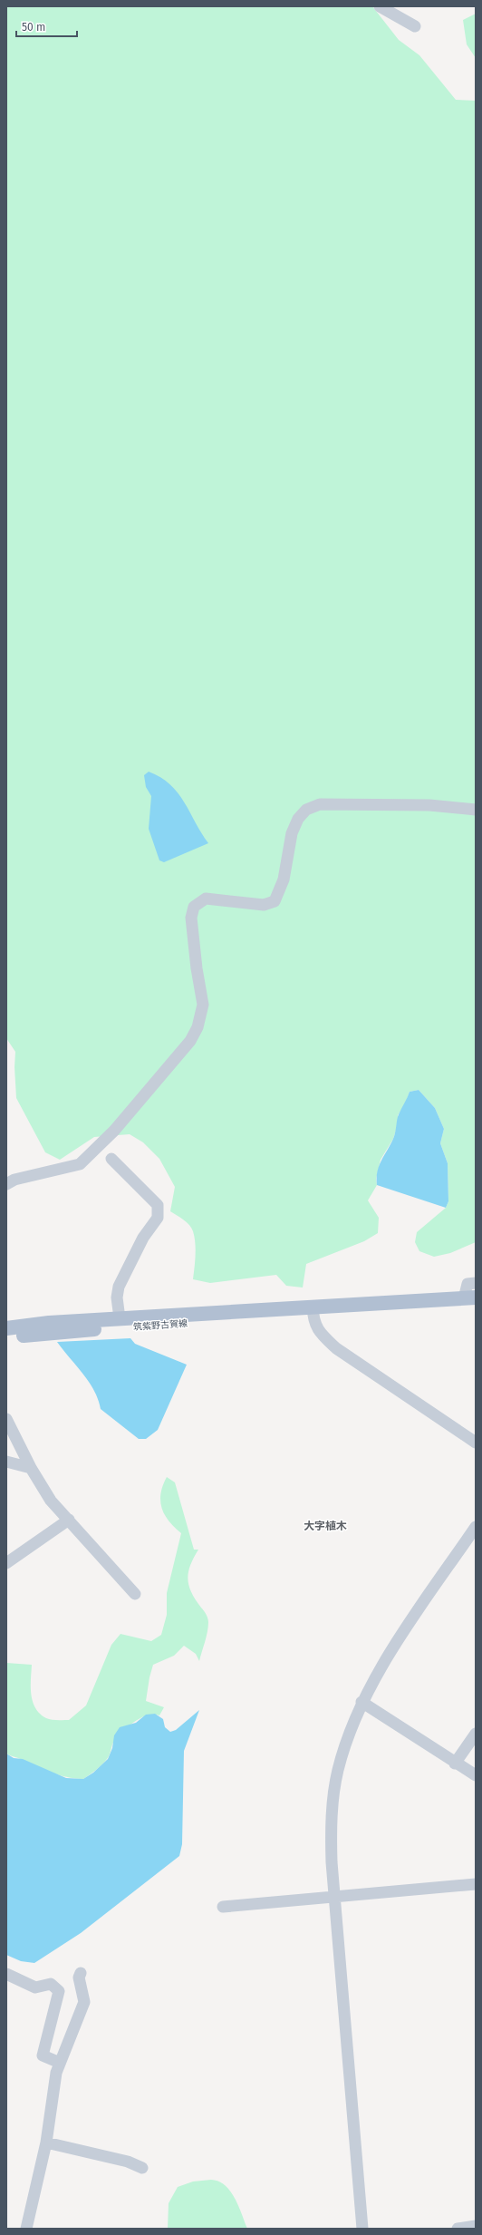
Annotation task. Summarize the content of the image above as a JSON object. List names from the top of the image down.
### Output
{
  "streets": {
    "main road": ["筑紫野古賀線"]
  },
  "districts": ["大字植木"],
  "scale_bar": "50 m"
}
